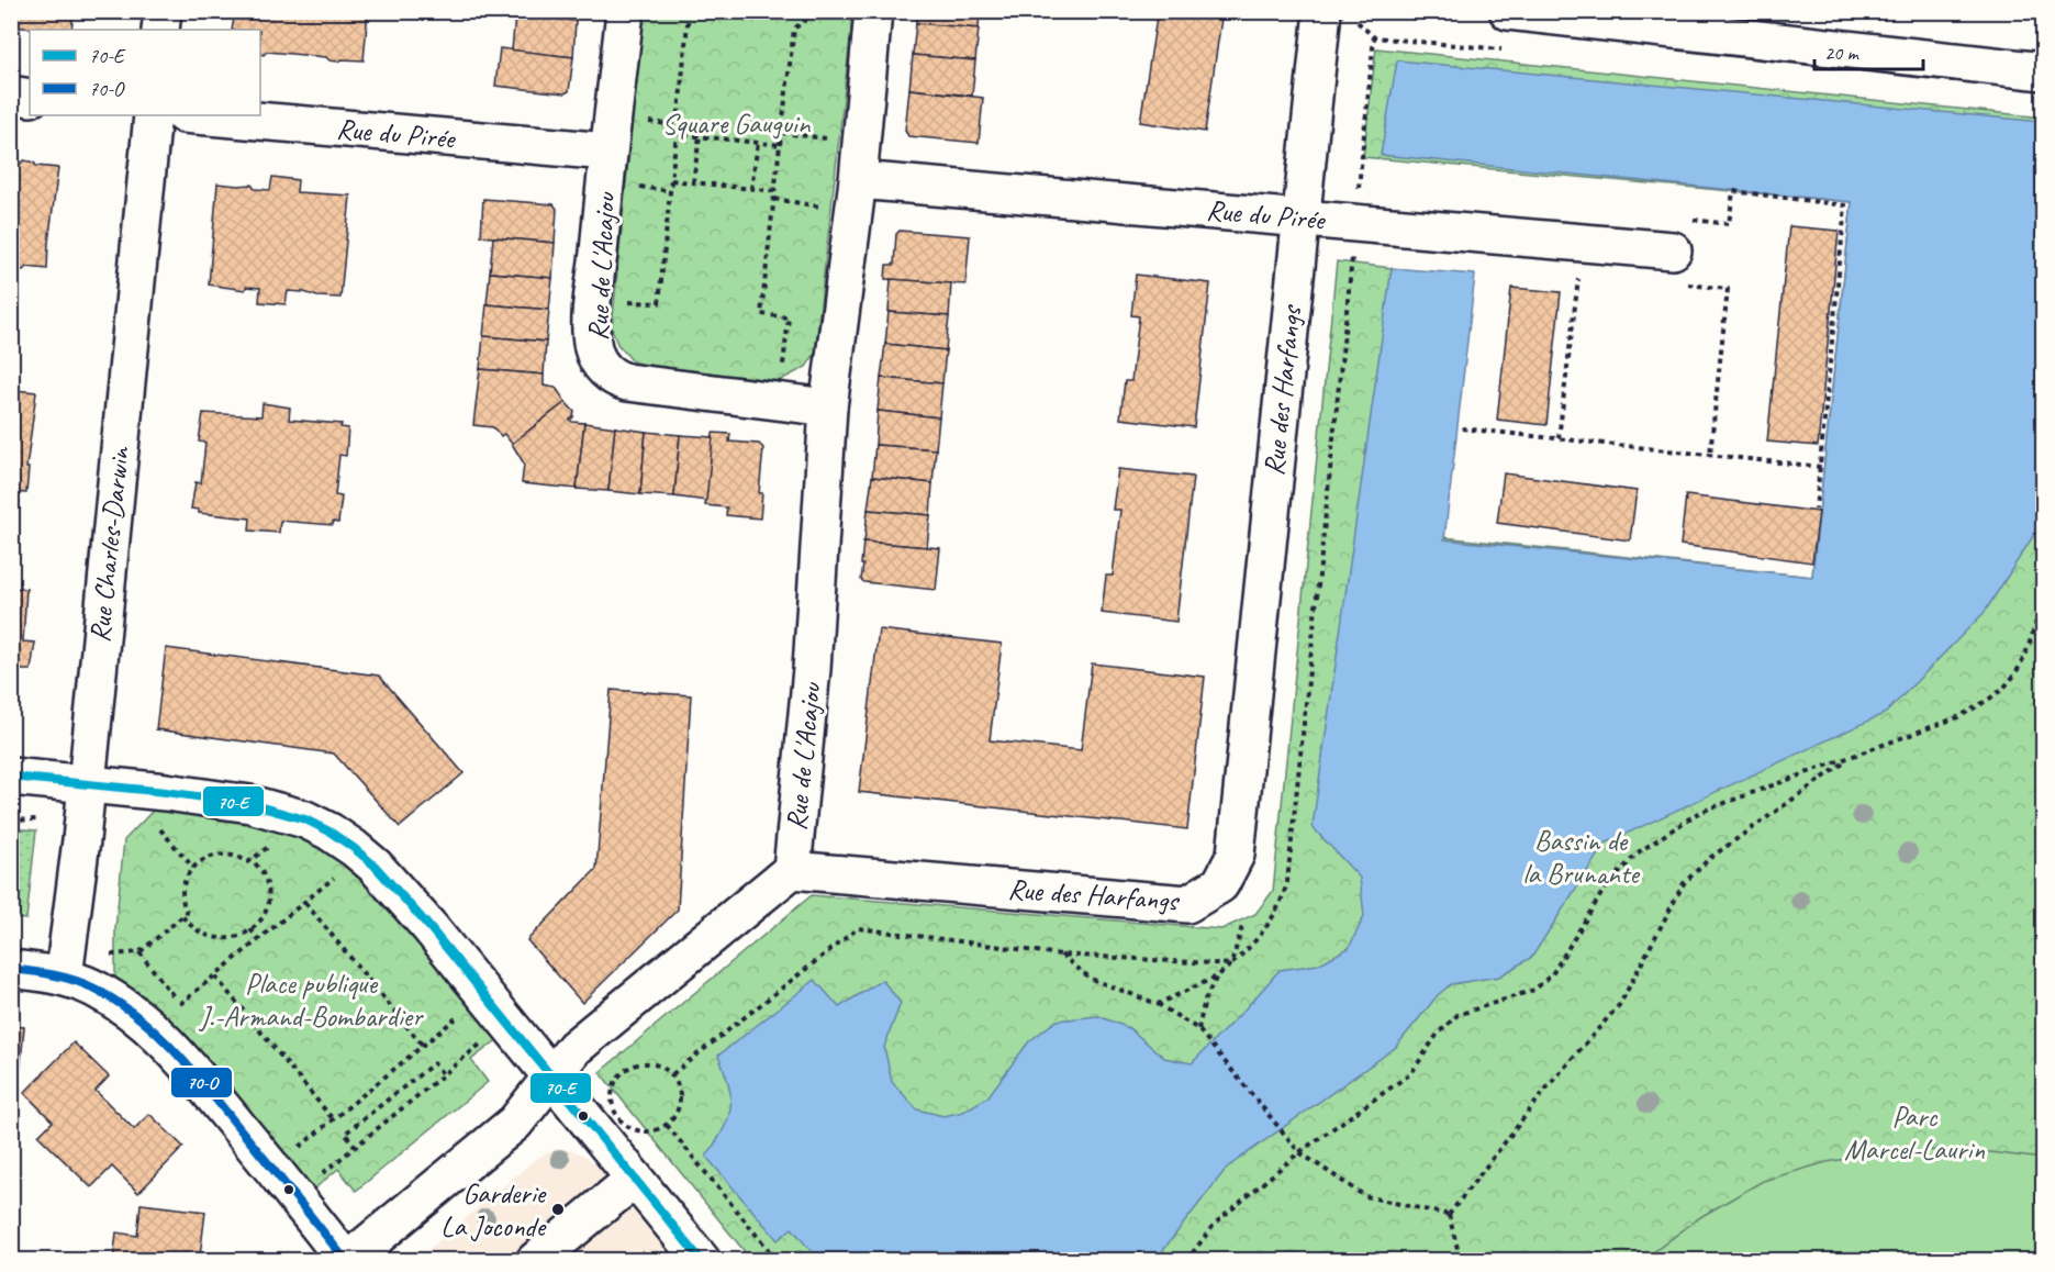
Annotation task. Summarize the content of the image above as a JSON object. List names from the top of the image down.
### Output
{
  "streets": {
    "street": [
      "Rue du Pirée",
      "Rue de L'Acajou",
      "Rue des Harfangs",
      "Rue Charles-Darwin"
    ]
  },
  "crossings": [
    ["Rue du Pirée", "Rue de L'Acajou"],
    ["Rue du Pirée", "Rue des Harfangs"],
    ["Rue de L'Acajou", "Rue des Harfangs"]
  ],
  "parks": [
    "Square Gauguin",
    "Bassin de la Brunante",
    "Place publique J.-Armand-Bombardier",
    "Parc Marcel-Laurin"
  ],
  "places": ["Garderie La Joconde"],
  "lines": ["transit line 70-E", "transit line 70-O"],
  "legend": ["70-E", "70-O"],
  "scale_bar": "20 m"
}
